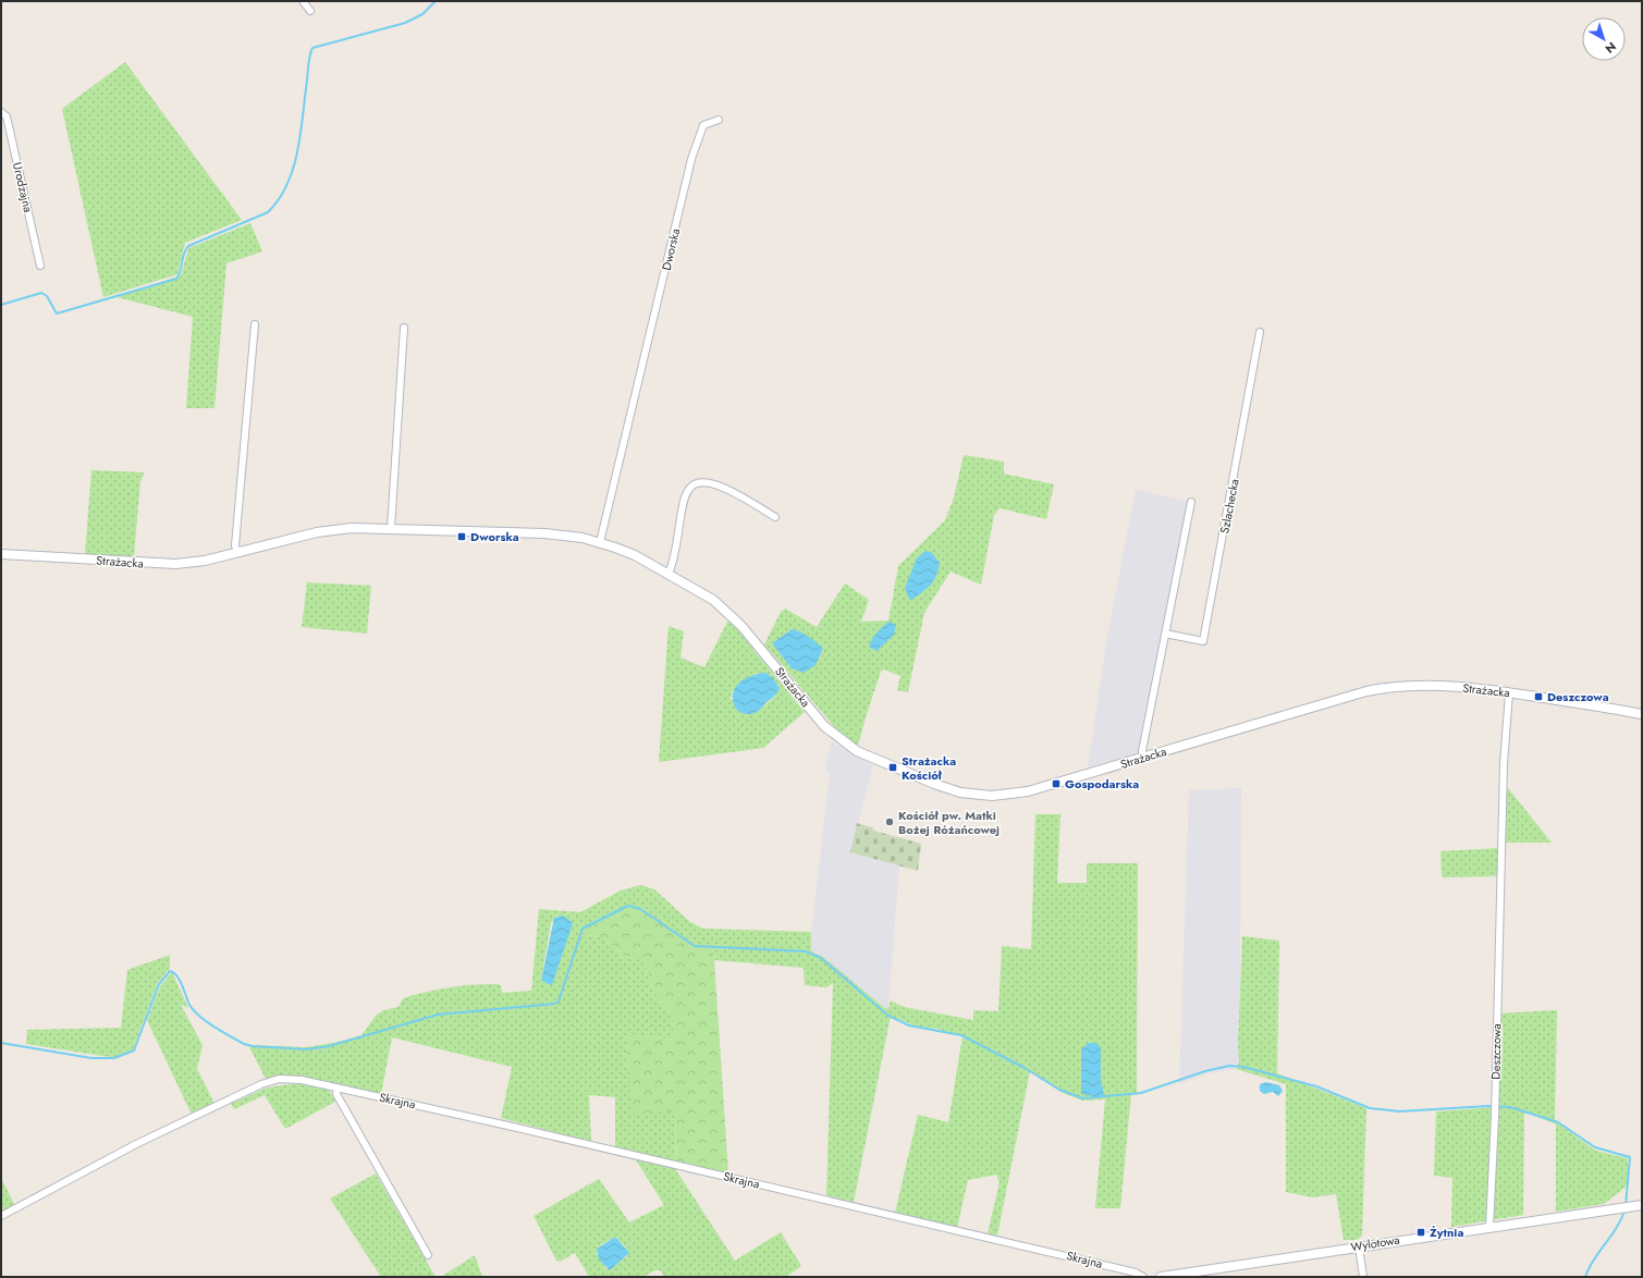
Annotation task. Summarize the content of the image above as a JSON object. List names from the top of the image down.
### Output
{
  "streets": {
    "street": [
      "Urodzajna",
      "Dworska",
      "Szlachecka",
      "Strażacka",
      "Deszczowa",
      "Skrajna",
      "Wylotowa"
    ]
  },
  "crossings": [
    ["Dworska", "Strażacka"],
    ["Strażacka", "Deszczowa"],
    ["Deszczowa", "Wylotowa"]
  ],
  "places": {
    "transit": [
      "Dworska",
      "Deszczowa",
      "Strażacka Kościół",
      "Gospodarska",
      "Żytnia"
    ],
    "other": ["Kościół pw. Matki Bożej Różańcowej"]
  },
  "north": "bottom right"
}
